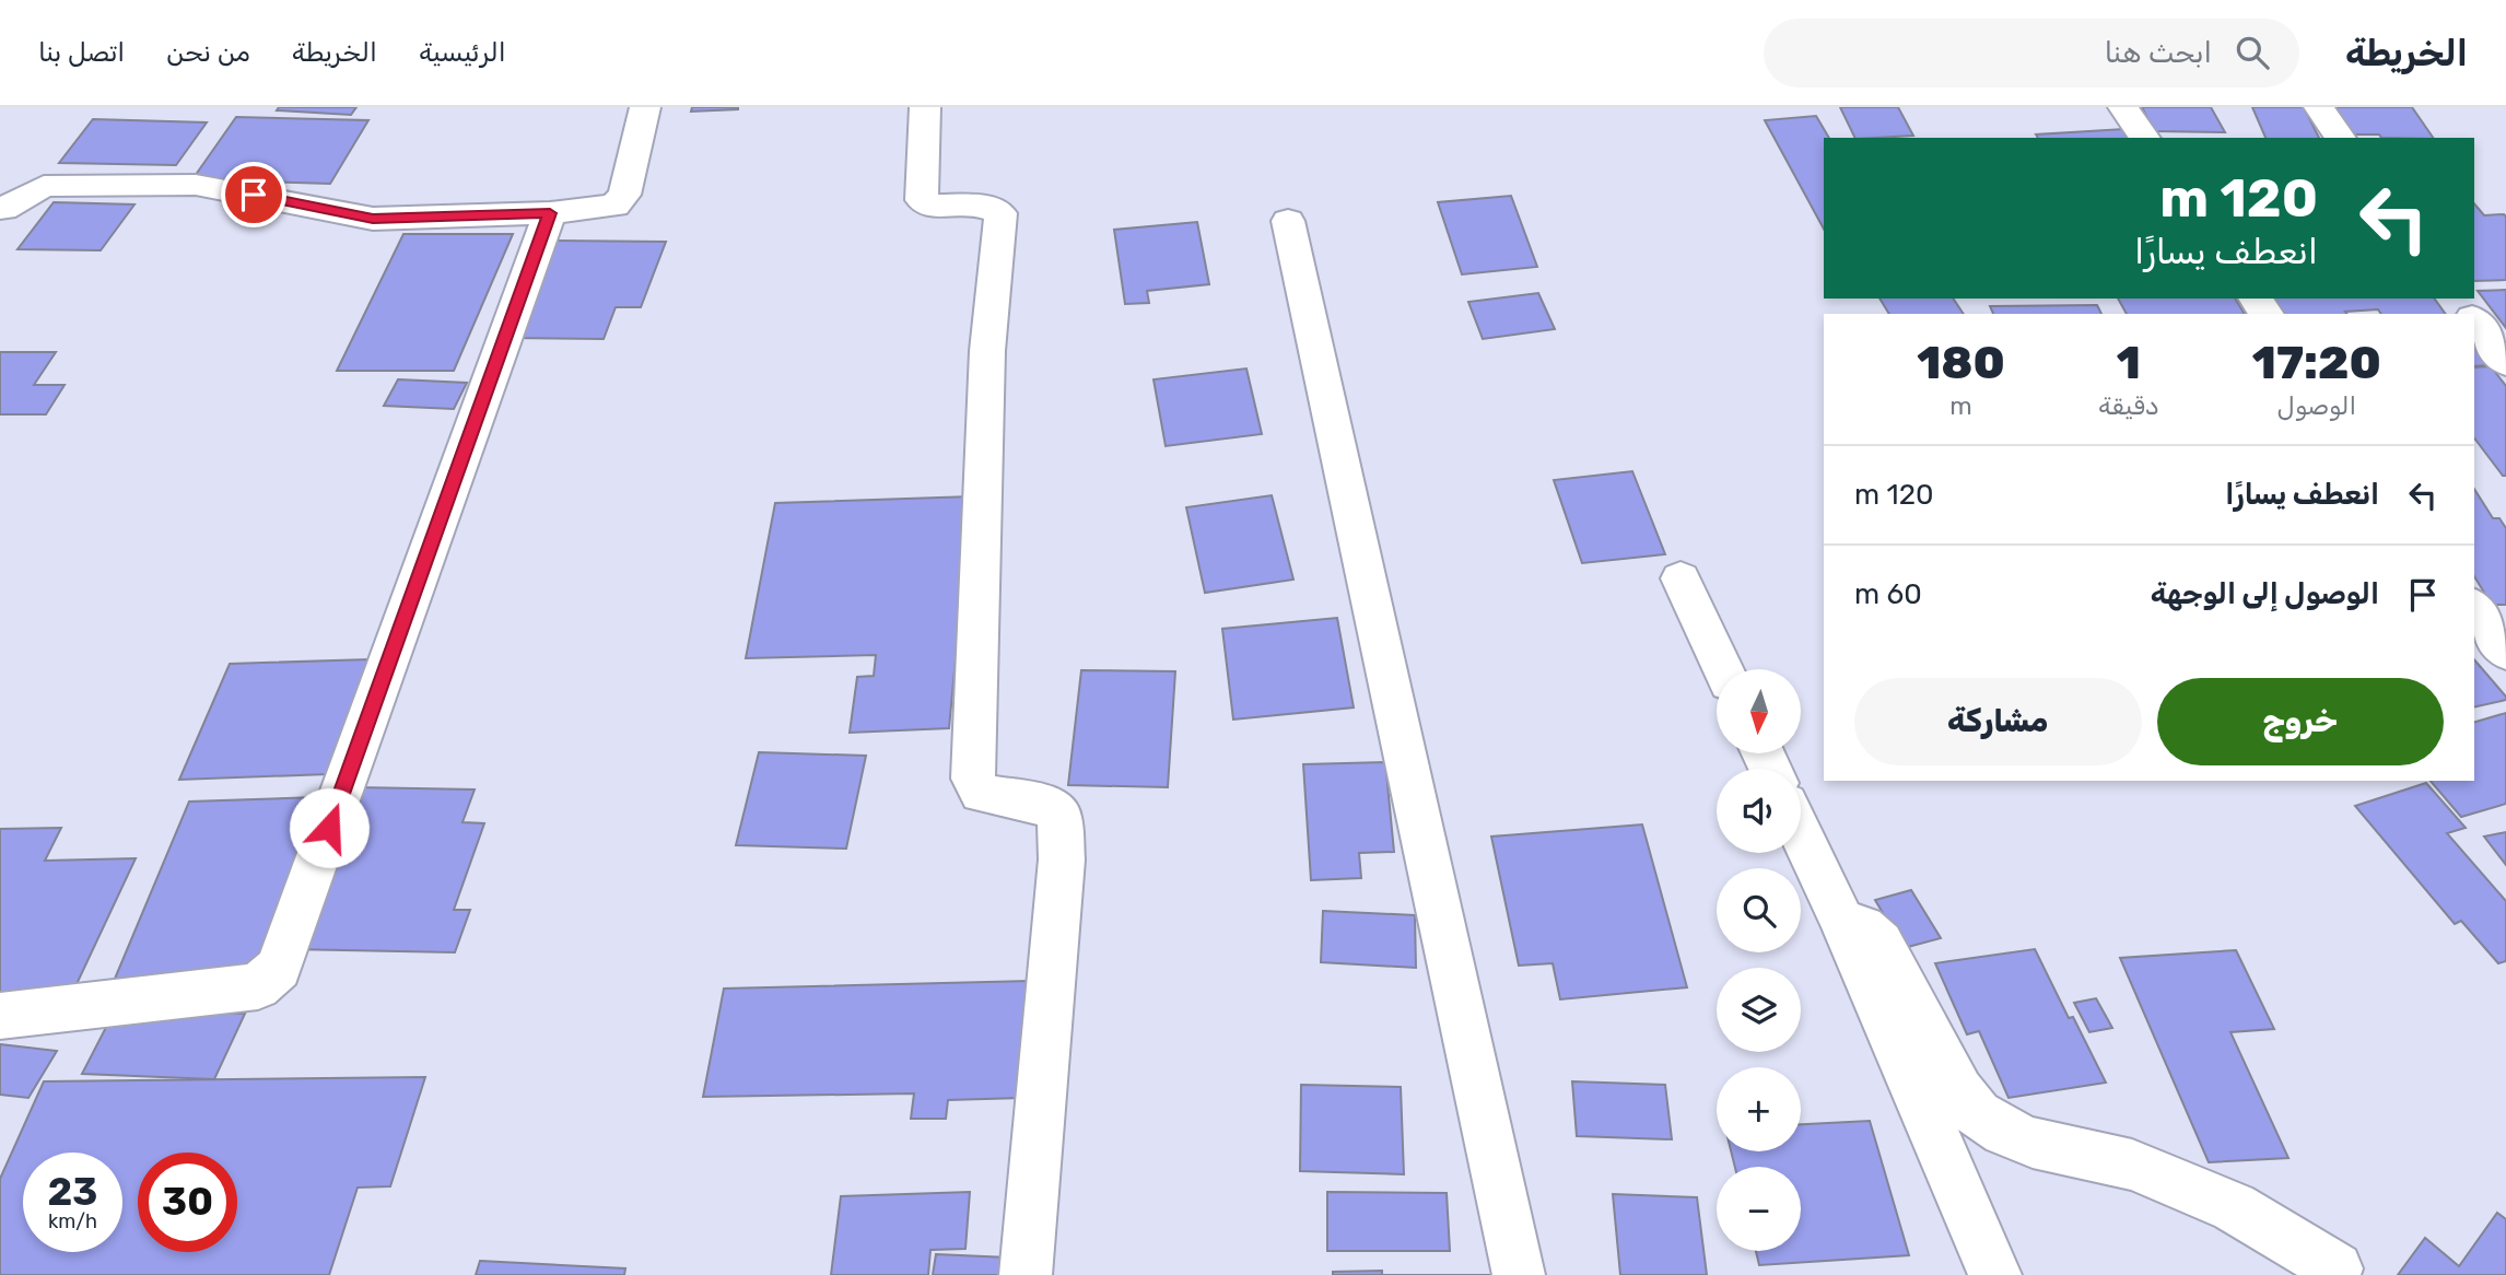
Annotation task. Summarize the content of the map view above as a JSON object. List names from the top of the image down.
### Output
{
  "north": "bottom",
  "page": {
    "header": "الخريطة",
    "search": "ابحث هنا",
    "nav": [
      "الرئيسية",
      "الخريطة",
      "من نحن",
      "اتصل بنا"
    ],
    "turn": ["120 m", "انعطف يسارًا"],
    "eta": [
      "17:20",
      "الوصول",
      "1",
      "دقيقة",
      "180",
      "m"
    ],
    "list": [
      {
        "name": "انعطف يسارًا",
        "value": "120 m"
      },
      {
        "name": "الوصول إلى الوجهة",
        "value": "60 m"
      }
    ],
    "buttons": ["خروج", "مشاركة"],
    "map_buttons": ["+", "−"],
    "speed": "23 km/h",
    "limit": "30"
  }
}
